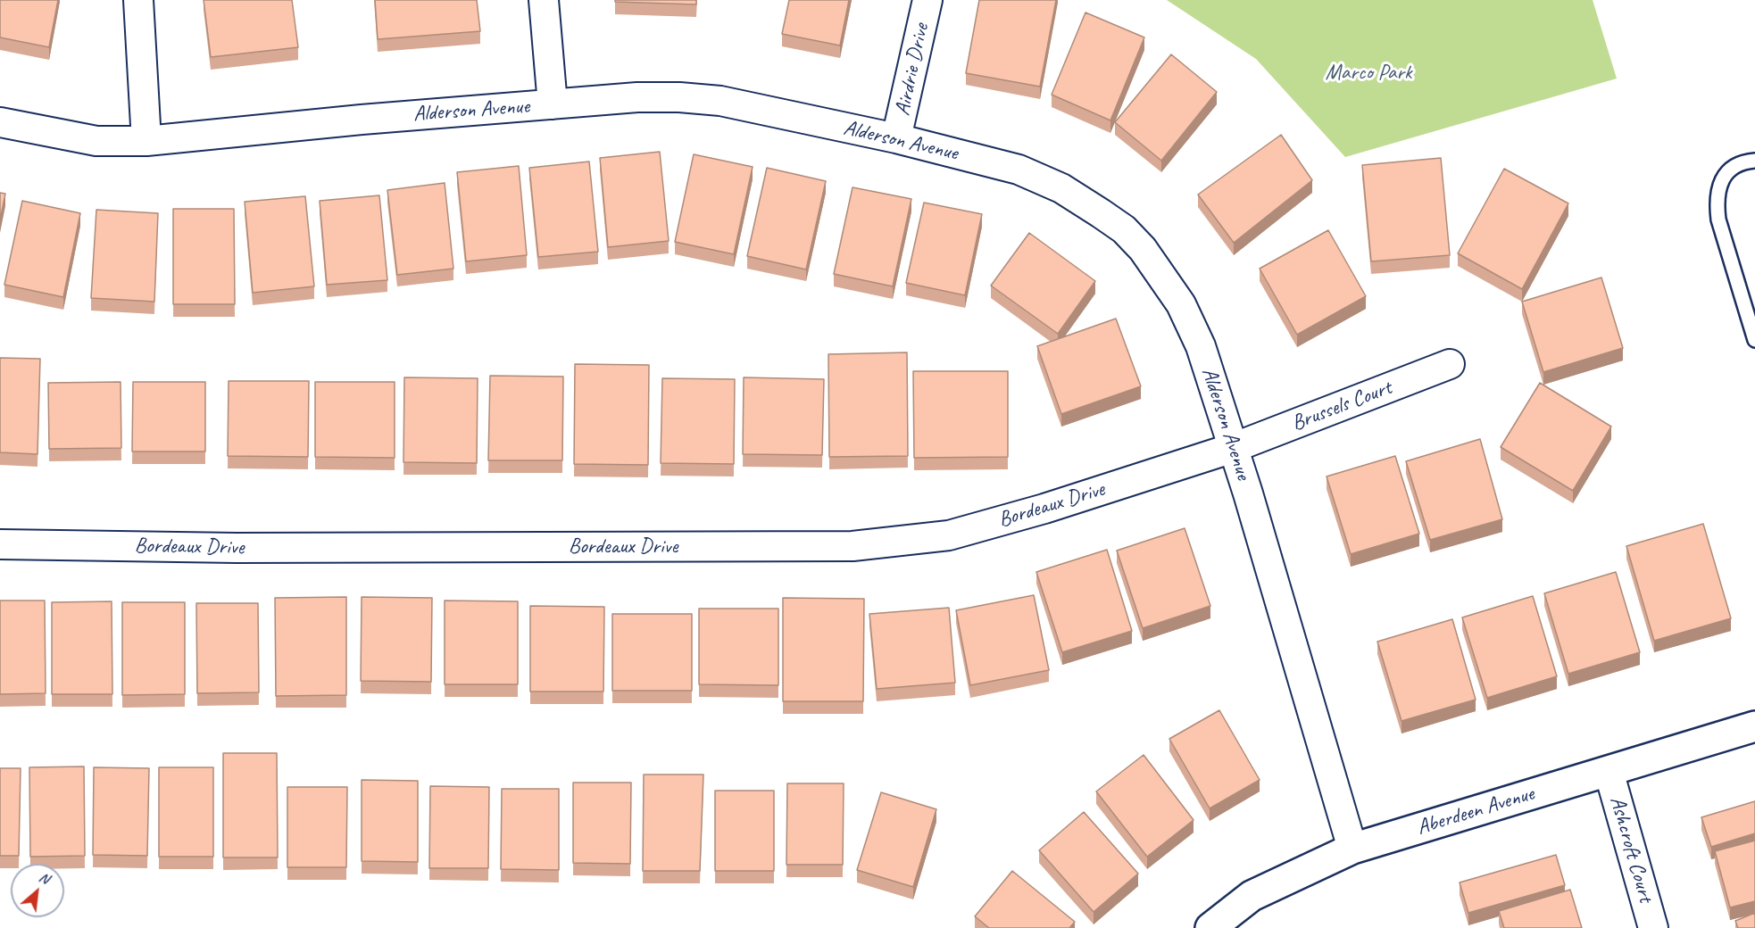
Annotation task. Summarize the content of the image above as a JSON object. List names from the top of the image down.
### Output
{
  "streets": {
    "street": [
      "Airdrie Drive",
      "Alderson Avenue",
      "Brussels Court",
      "Bordeaux Drive",
      "Aberdeen Avenue",
      "Ashcroft Court"
    ]
  },
  "crossings": [
    ["Airdrie Drive", "Alderson Avenue"],
    ["Alderson Avenue", "Brussels Court"],
    ["Alderson Avenue", "Bordeaux Drive"],
    ["Alderson Avenue", "Aberdeen Avenue"],
    ["Brussels Court", "Bordeaux Drive"],
    ["Aberdeen Avenue", "Ashcroft Court"]
  ],
  "parks": ["Marco Park"],
  "north": "top right"
}
